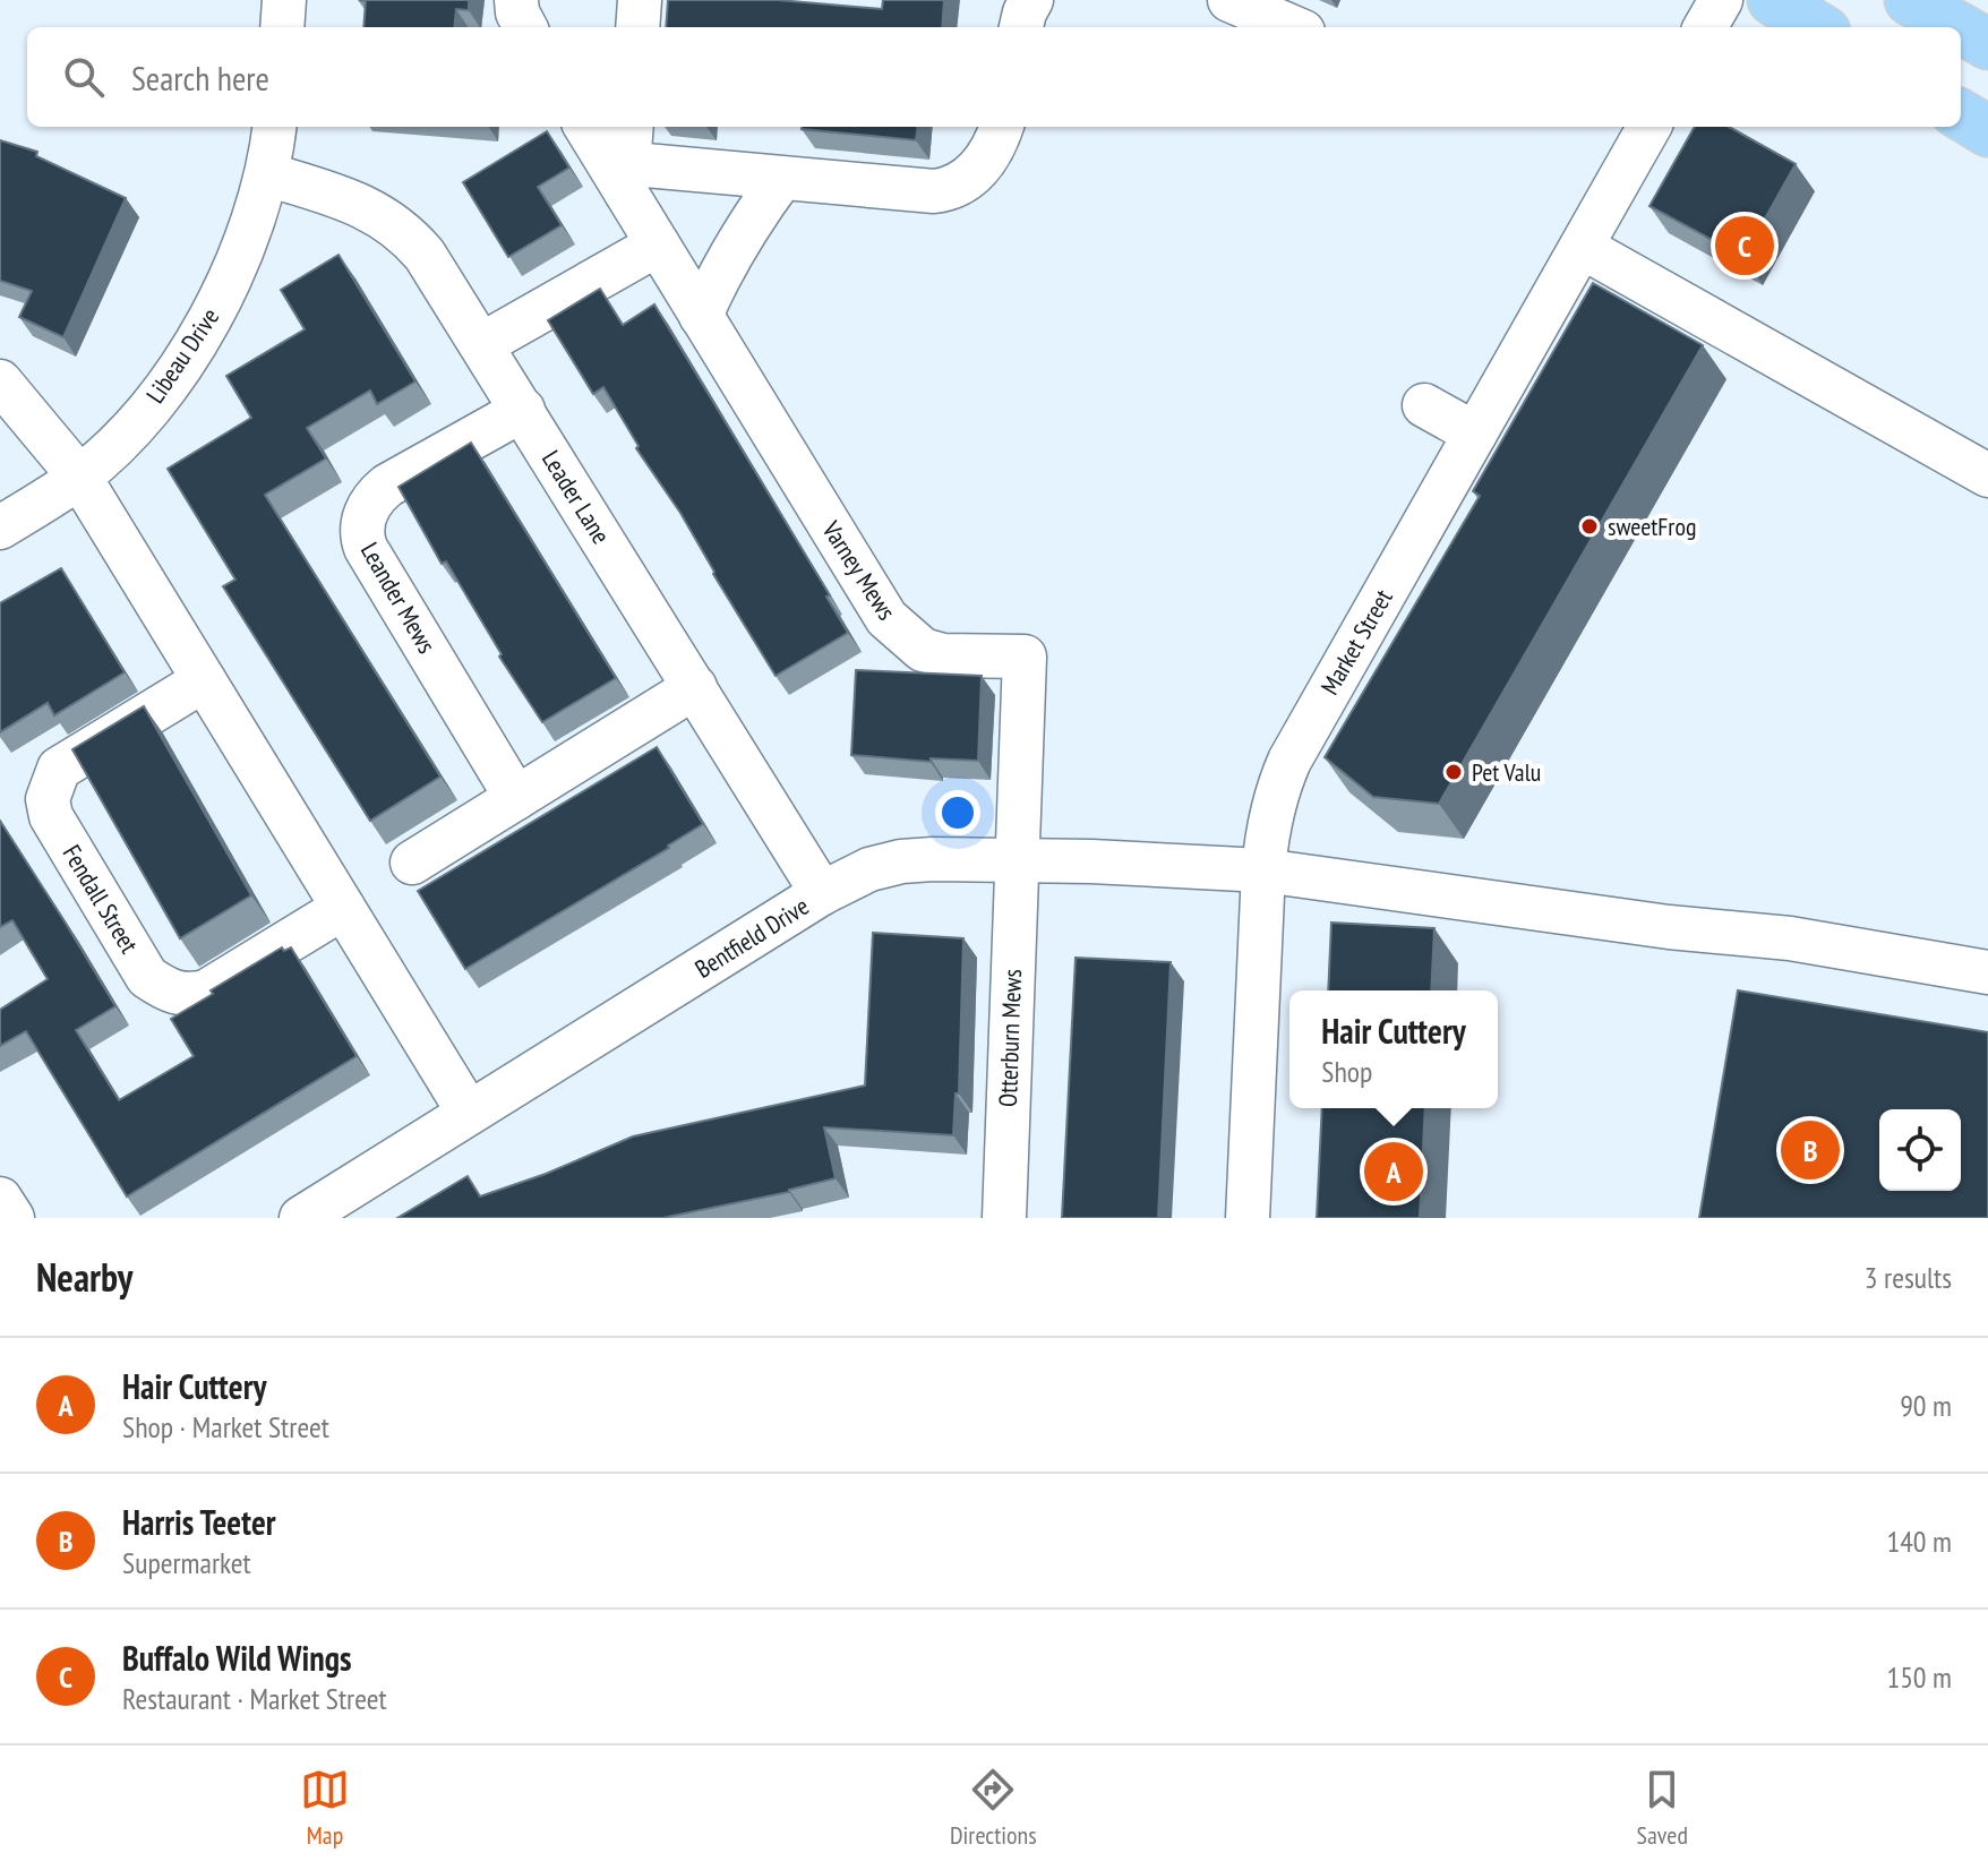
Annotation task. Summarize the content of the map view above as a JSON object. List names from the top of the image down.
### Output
{
  "streets": {
    "street": [
      "Libeau Drive",
      "Leader Lane",
      "Varney Mews",
      "Leander Mews",
      "Market Street",
      "Fendall Street",
      "Bentfield Drive",
      "Otterburn Mews"
    ]
  },
  "crossings": [
    ["Libeau Drive", "Leader Lane"],
    ["Leader Lane", "Leander Mews"],
    ["Leader Lane", "Bentfield Drive"],
    ["Varney Mews", "Bentfield Drive"],
    ["Varney Mews", "Otterburn Mews"],
    ["Market Street", "Bentfield Drive"],
    ["Bentfield Drive", "Otterburn Mews"]
  ],
  "places": ["sweetFrog", "Pet Valu"],
  "page": {
    "search": "Search here",
    "pins": ["C", "B", "A"],
    "popup": ["Hair Cuttery", "Shop"],
    "heading": ["Nearby", "3 results"],
    "list": [
      {
        "mark": "A",
        "name": "Hair Cuttery",
        "note": "Shop · Market Street",
        "value": "90 m"
      },
      {
        "mark": "B",
        "name": "Harris Teeter",
        "note": "Supermarket",
        "value": "140 m"
      },
      {
        "mark": "C",
        "name": "Buffalo Wild Wings",
        "note": "Restaurant · Market Street",
        "value": "150 m"
      }
    ],
    "nav": ["Map", "Directions", "Saved"]
  }
}
